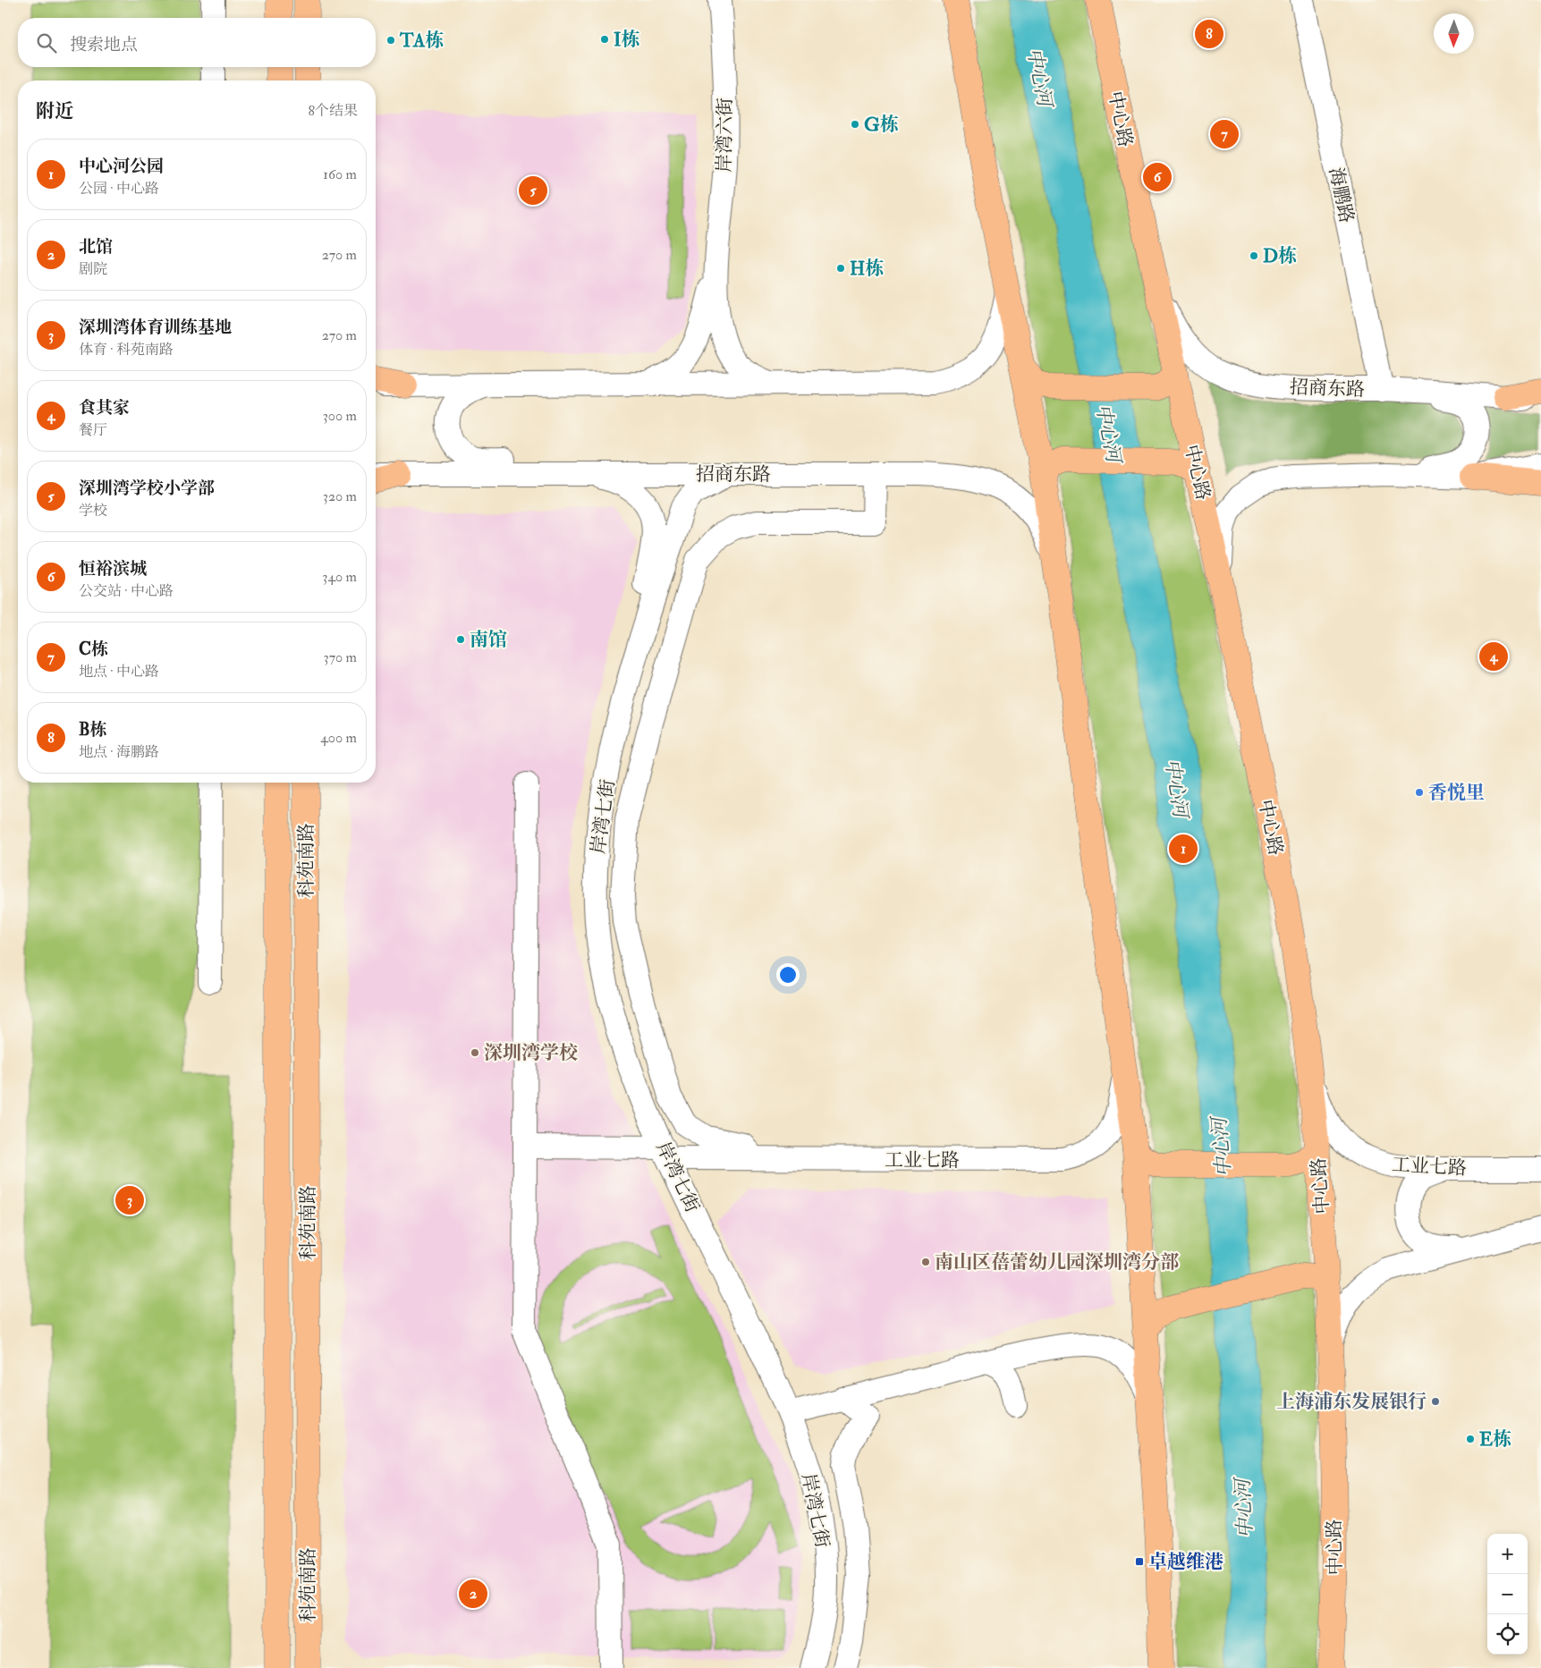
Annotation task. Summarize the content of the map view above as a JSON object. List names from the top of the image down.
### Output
{
  "streets": {
    "main road": ["中心路", "科苑南路"],
    "street": [
      "岸湾六街",
      "海鹏路",
      "招商东路",
      "岸湾七街",
      "工业七路"
    ]
  },
  "crossings": [
    ["中心路", "招商东路"],
    ["中心路", "工业七路"],
    ["海鹏路", "招商东路"],
    ["岸湾七街", "工业七路"]
  ],
  "water": ["中心河"],
  "places": {
    "other": [
      "I栋",
      "TA栋",
      "G栋",
      "D栋",
      "H栋",
      "南馆",
      "香悦里",
      "深圳湾学校",
      "南山区蓓蕾幼儿园深圳湾分部",
      "上海浦东发展银行",
      "E栋"
    ],
    "transit": ["卓越维港"]
  },
  "north": "bottom",
  "page": {
    "pins": [
      "8",
      "7",
      "6",
      "5",
      "4",
      "1",
      "3",
      "2"
    ],
    "search": "搜索地点",
    "heading": ["附近", "8个结果"],
    "list": [
      {
        "mark": "1",
        "name": "中心河公园",
        "note": "公园 · 中心路",
        "value": "160 m"
      },
      {
        "mark": "2",
        "name": "北馆",
        "note": "剧院",
        "value": "270 m"
      },
      {
        "mark": "3",
        "name": "深圳湾体育训练基地",
        "note": "体育 · 科苑南路",
        "value": "270 m"
      },
      {
        "mark": "4",
        "name": "食其家",
        "note": "餐厅",
        "value": "300 m"
      },
      {
        "mark": "5",
        "name": "深圳湾学校小学部",
        "note": "学校",
        "value": "320 m"
      },
      {
        "mark": "6",
        "name": "恒裕滨城",
        "note": "公交站 · 中心路",
        "value": "340 m"
      },
      {
        "mark": "7",
        "name": "C栋",
        "note": "地点 · 中心路",
        "value": "370 m"
      },
      {
        "mark": "8",
        "name": "B栋",
        "note": "地点 · 海鹏路",
        "value": "400 m"
      }
    ],
    "map_buttons": ["+", "−"]
  }
}
